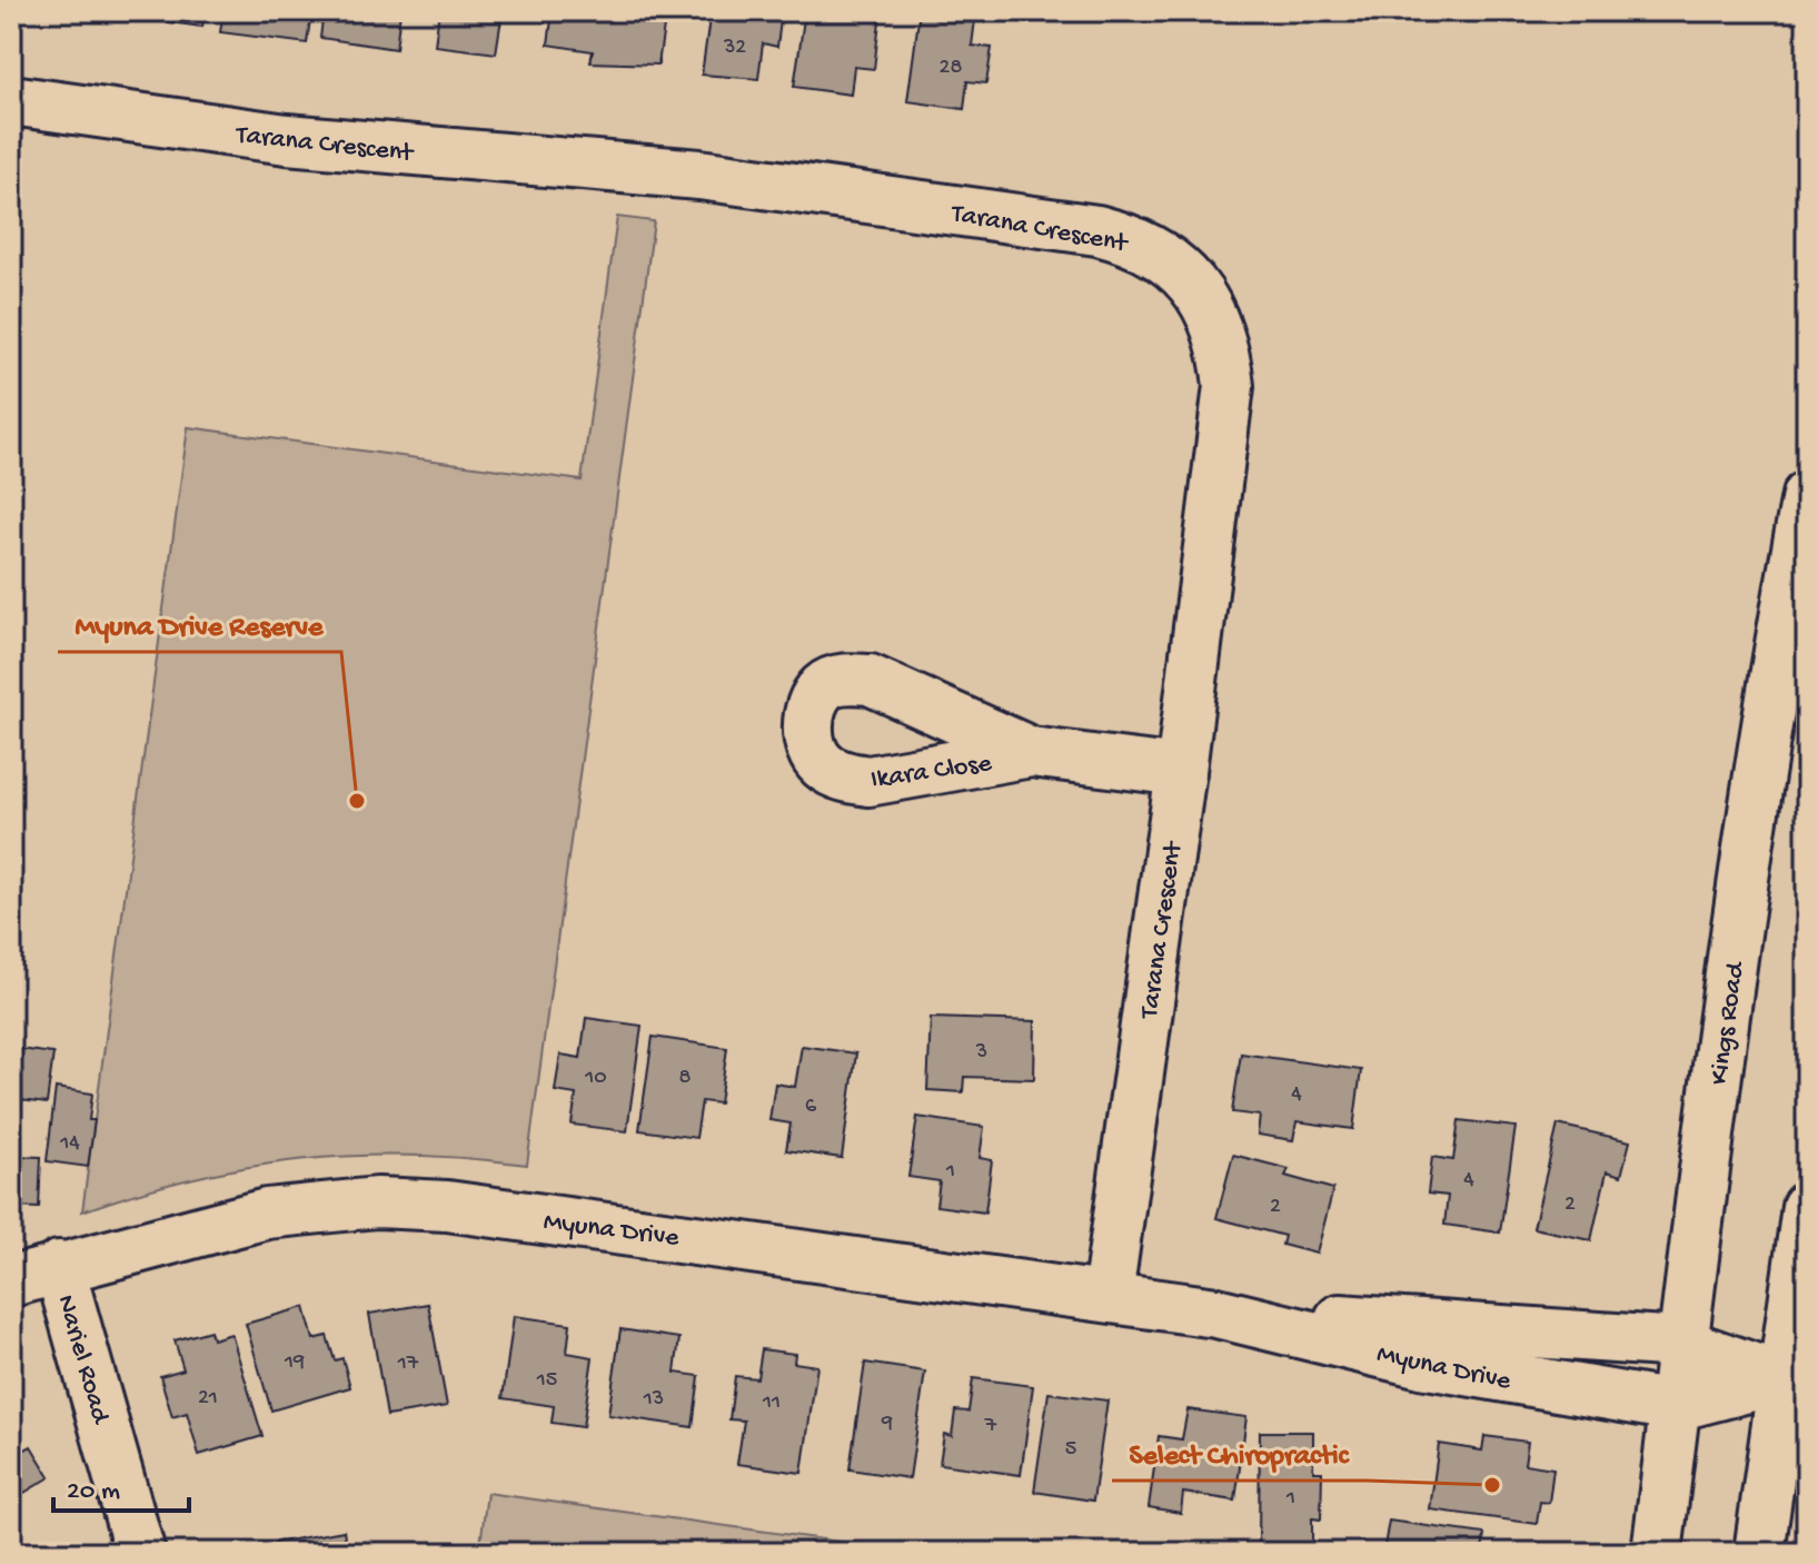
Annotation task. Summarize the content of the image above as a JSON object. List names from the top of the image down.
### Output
{
  "streets": {
    "street": [
      "Tarana Crescent",
      "Kings Road",
      "Myuna Drive",
      "Nariel Road"
    ]
  },
  "crossings": [
    ["Tarana Crescent", "Myuna Drive"],
    ["Kings Road", "Myuna Drive"],
    ["Myuna Drive", "Nariel Road"]
  ],
  "places": ["Myuna Drive Reserve", "Select Chiropractic"],
  "house_numbers": [
    "32",
    "28",
    "3",
    "10",
    "8",
    "4",
    "6",
    "14",
    "1",
    "4",
    "2",
    "2",
    "19",
    "17",
    "15",
    "21",
    "13",
    "11",
    "9",
    "7",
    "5",
    "1"
  ],
  "scale_bar": "20 m"
}
